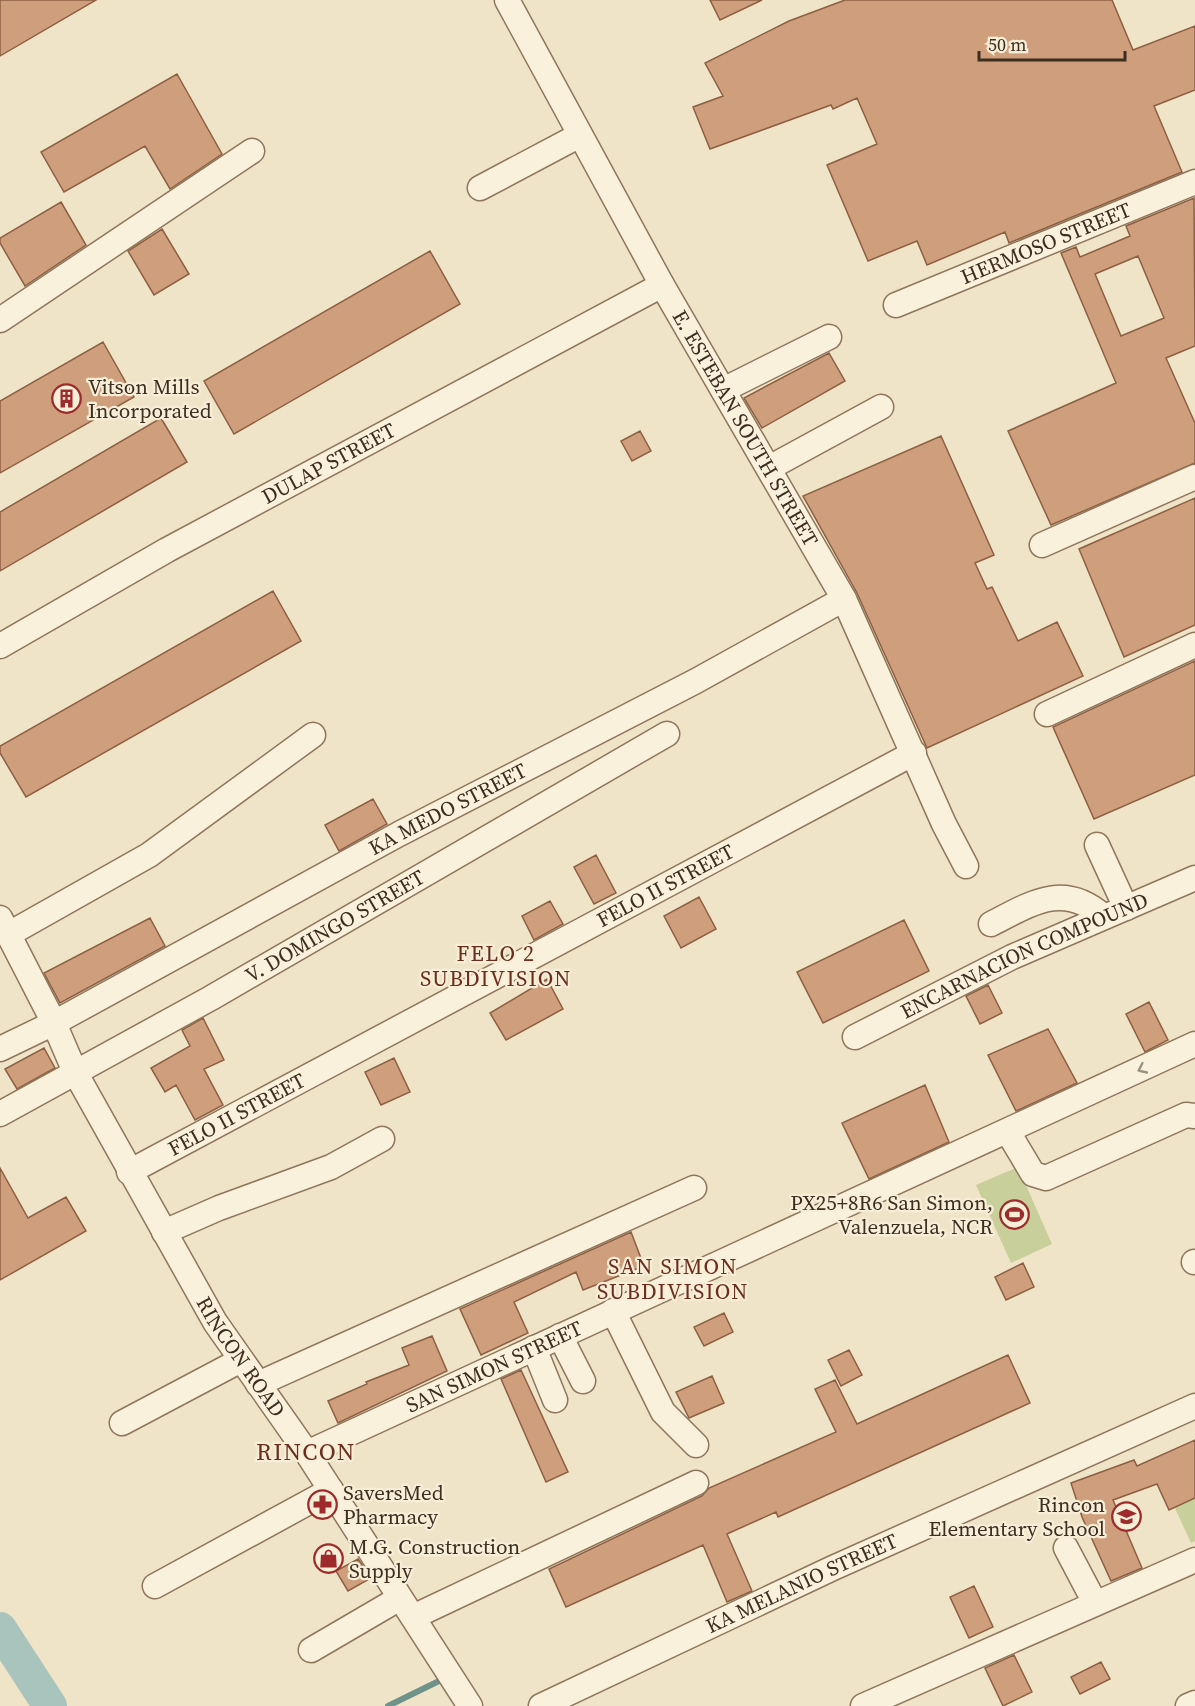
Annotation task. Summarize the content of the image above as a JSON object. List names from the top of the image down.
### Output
{
  "streets": {
    "street": [
      "HERMOSO STREET",
      "E. ESTEBAN SOUTH STREET",
      "DULAP STREET",
      "KA MEDO STREET",
      "FELO II STREET",
      "V. DOMINGO STREET",
      "ENCARNACION COMPOUND",
      "RINCON ROAD",
      "SAN SIMON STREET",
      "KA MELANIO STREET"
    ]
  },
  "crossings": [
    ["E. ESTEBAN SOUTH STREET", "DULAP STREET"],
    ["E. ESTEBAN SOUTH STREET", "KA MEDO STREET"],
    ["E. ESTEBAN SOUTH STREET", "FELO II STREET"],
    ["KA MEDO STREET", "RINCON ROAD"],
    ["FELO II STREET", "RINCON ROAD"],
    ["V. DOMINGO STREET", "RINCON ROAD"],
    ["RINCON ROAD", "SAN SIMON STREET"]
  ],
  "districts": ["FELO 2 SUBDIVISION", "SAN SIMON SUBDIVISION", "RINCON"],
  "places": {
    "building": ["Vitson Mills Incorporated"],
    "sports": ["PX25+8R6 San Simon, Valenzuela, NCR"],
    "pharmacy": ["SaversMed Pharmacy"],
    "school or university": ["Rincon Elementary School"],
    "shop": ["M.G. Construction Supply"]
  },
  "scale_bar": "50 m"
}
